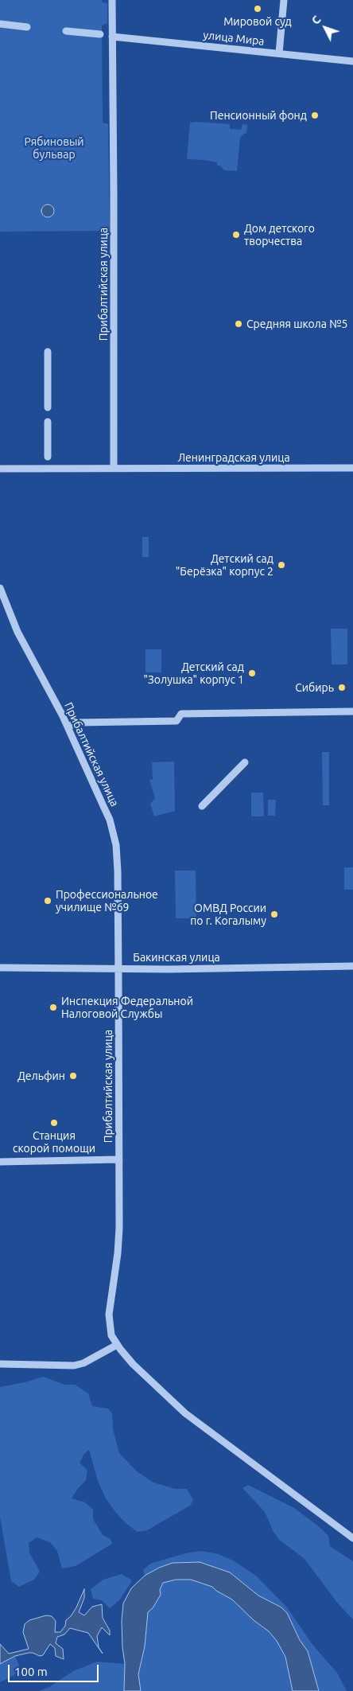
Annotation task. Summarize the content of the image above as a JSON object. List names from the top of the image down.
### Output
{
  "streets": {
    "street": [
      "улица Мира",
      "Прибалтийская улица",
      "Ленинградская улица",
      "Бакинская улица"
    ]
  },
  "crossings": [
    ["улица Мира", "Прибалтийская улица"],
    ["Прибалтийская улица", "Ленинградская улица"],
    ["Прибалтийская улица", "Бакинская улица"]
  ],
  "parks": ["Рябиновый бульвар"],
  "places": [
    "Мировой суд",
    "Пенсионный фонд",
    "Дом детского творчества",
    "Средняя школа №5",
    "Детский сад \"Берёзка\" корпус 2",
    "Детский сад \"Золушка\" корпус 1",
    "Сибирь",
    "Профессиональное училище №69",
    "ОМВД России по г. Когалыму",
    "Инспекция Федеральной Налоговой Службы",
    "Дельфин",
    "Станция скорой помощи"
  ],
  "scale_bar": "100 m",
  "north": "top left"
}
